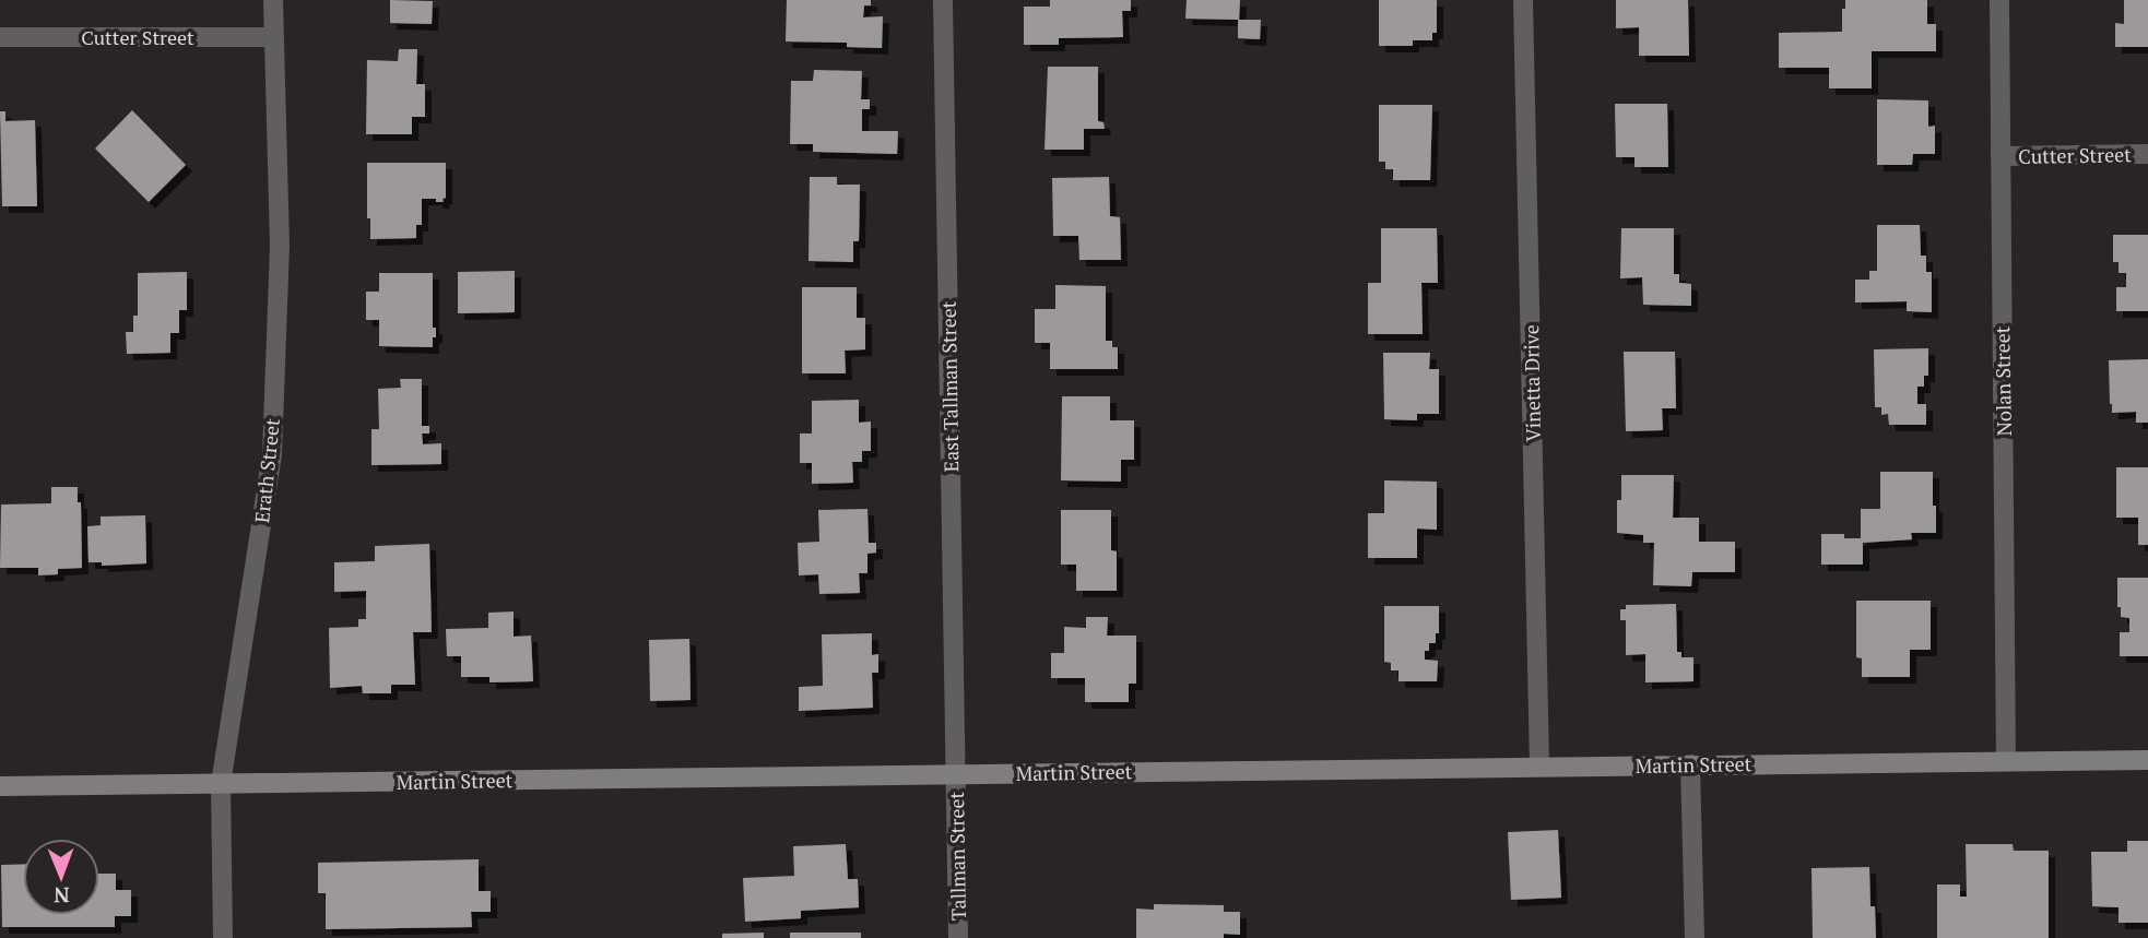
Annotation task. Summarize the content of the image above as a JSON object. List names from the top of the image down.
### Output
{
  "streets": {
    "street": [
      "Cutter Street",
      "Nolan Street",
      "Vinetta Drive",
      "East Tallman Street",
      "Erath Street",
      "Martin Street",
      "Tallman Street"
    ]
  },
  "crossings": [
    ["Cutter Street", "Nolan Street"],
    ["Cutter Street", "Erath Street"],
    ["Nolan Street", "Martin Street"],
    ["Vinetta Drive", "Martin Street"],
    ["East Tallman Street", "Martin Street"],
    ["East Tallman Street", "Tallman Street"],
    ["Erath Street", "Martin Street"],
    ["Martin Street", "Tallman Street"]
  ],
  "north": "bottom"
}
